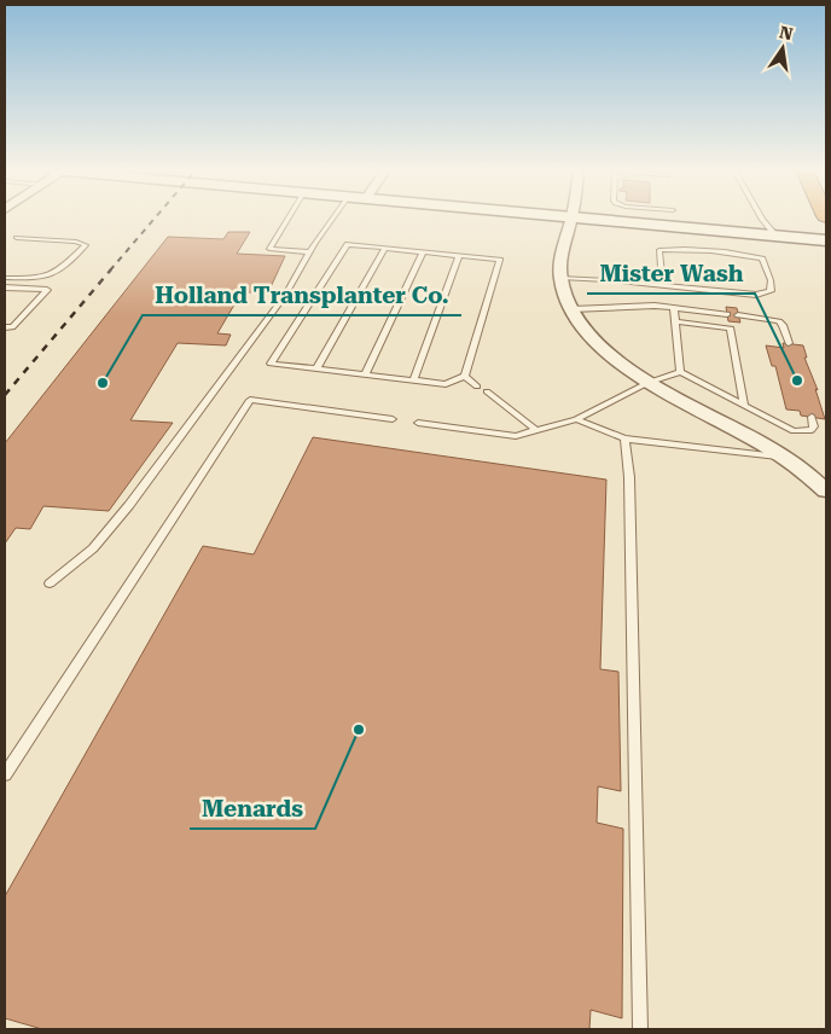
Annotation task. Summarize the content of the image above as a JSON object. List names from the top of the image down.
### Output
{
  "places": ["Mister Wash", "Holland Transplanter Co.", "Menards"],
  "north": "top"
}
